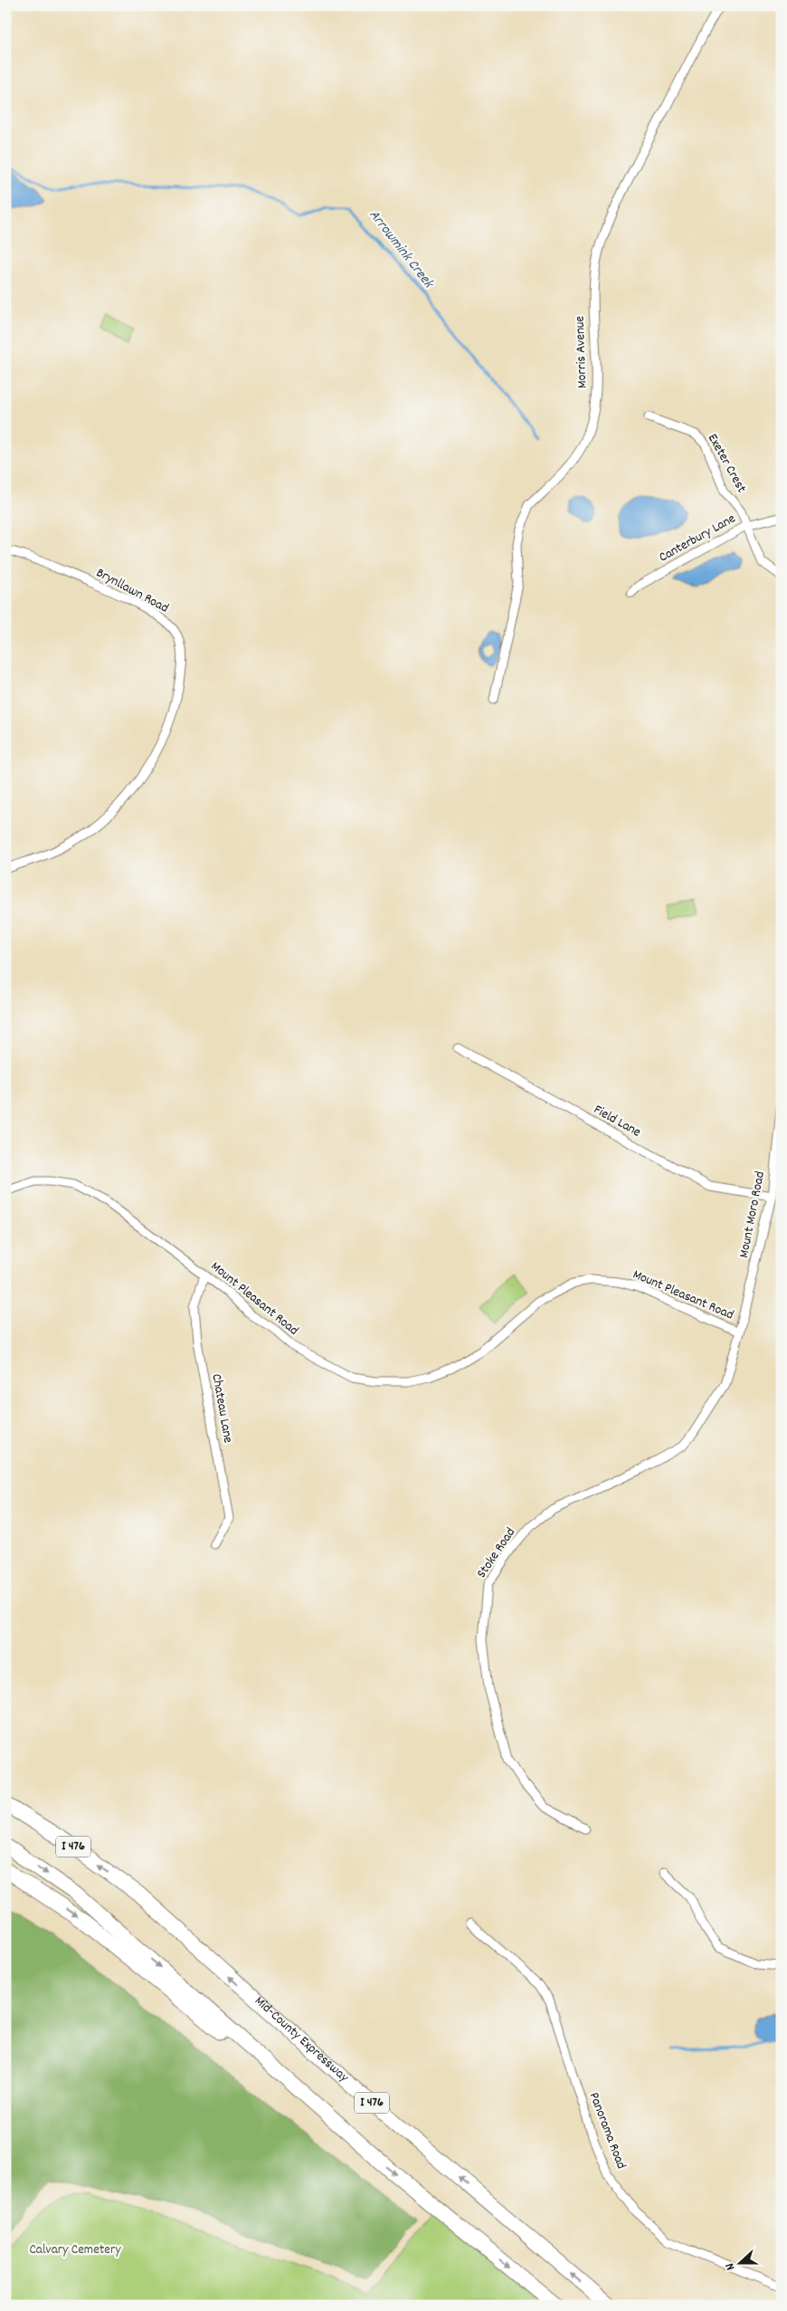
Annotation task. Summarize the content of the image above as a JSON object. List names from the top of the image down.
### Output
{
  "streets": {
    "highway": ["I 476", "Mid-County Expressway"],
    "street": [
      "Morris Avenue",
      "Exeter Crest",
      "Canterbury Lane",
      "Brynllawn Road",
      "Field Lane",
      "Mount Moro Road",
      "Mount Pleasant Road",
      "Chateau Lane",
      "Stoke Road",
      "Panorama Road"
    ]
  },
  "crossings": [
    ["Exeter Crest", "Canterbury Lane"],
    ["Field Lane", "Mount Moro Road"],
    ["Mount Moro Road", "Mount Pleasant Road"],
    ["Mount Moro Road", "Stoke Road"],
    ["Mount Pleasant Road", "Chateau Lane"],
    ["Mount Pleasant Road", "Stoke Road"]
  ],
  "water": ["Arrowmink Creek"],
  "parks": ["Calvary Cemetery"],
  "north": "left"
}
